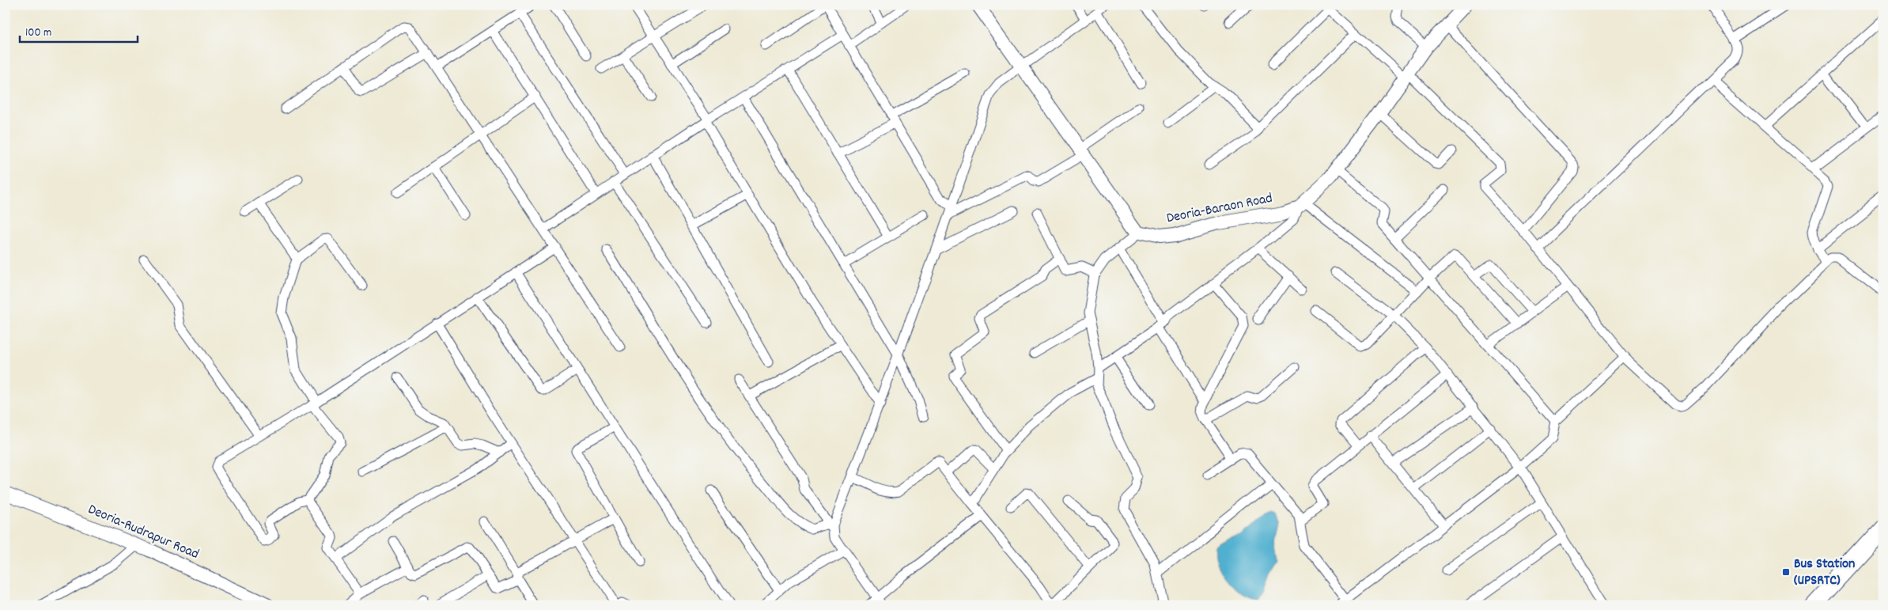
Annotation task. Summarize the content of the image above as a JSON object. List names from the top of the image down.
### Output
{
  "streets": {
    "street": ["Deoria-Baraon Road", "Deoria-Rudrapur Road"]
  },
  "places": {
    "transit": ["Bus Station (UPSRTC)"]
  },
  "scale_bar": "100 m"
}
